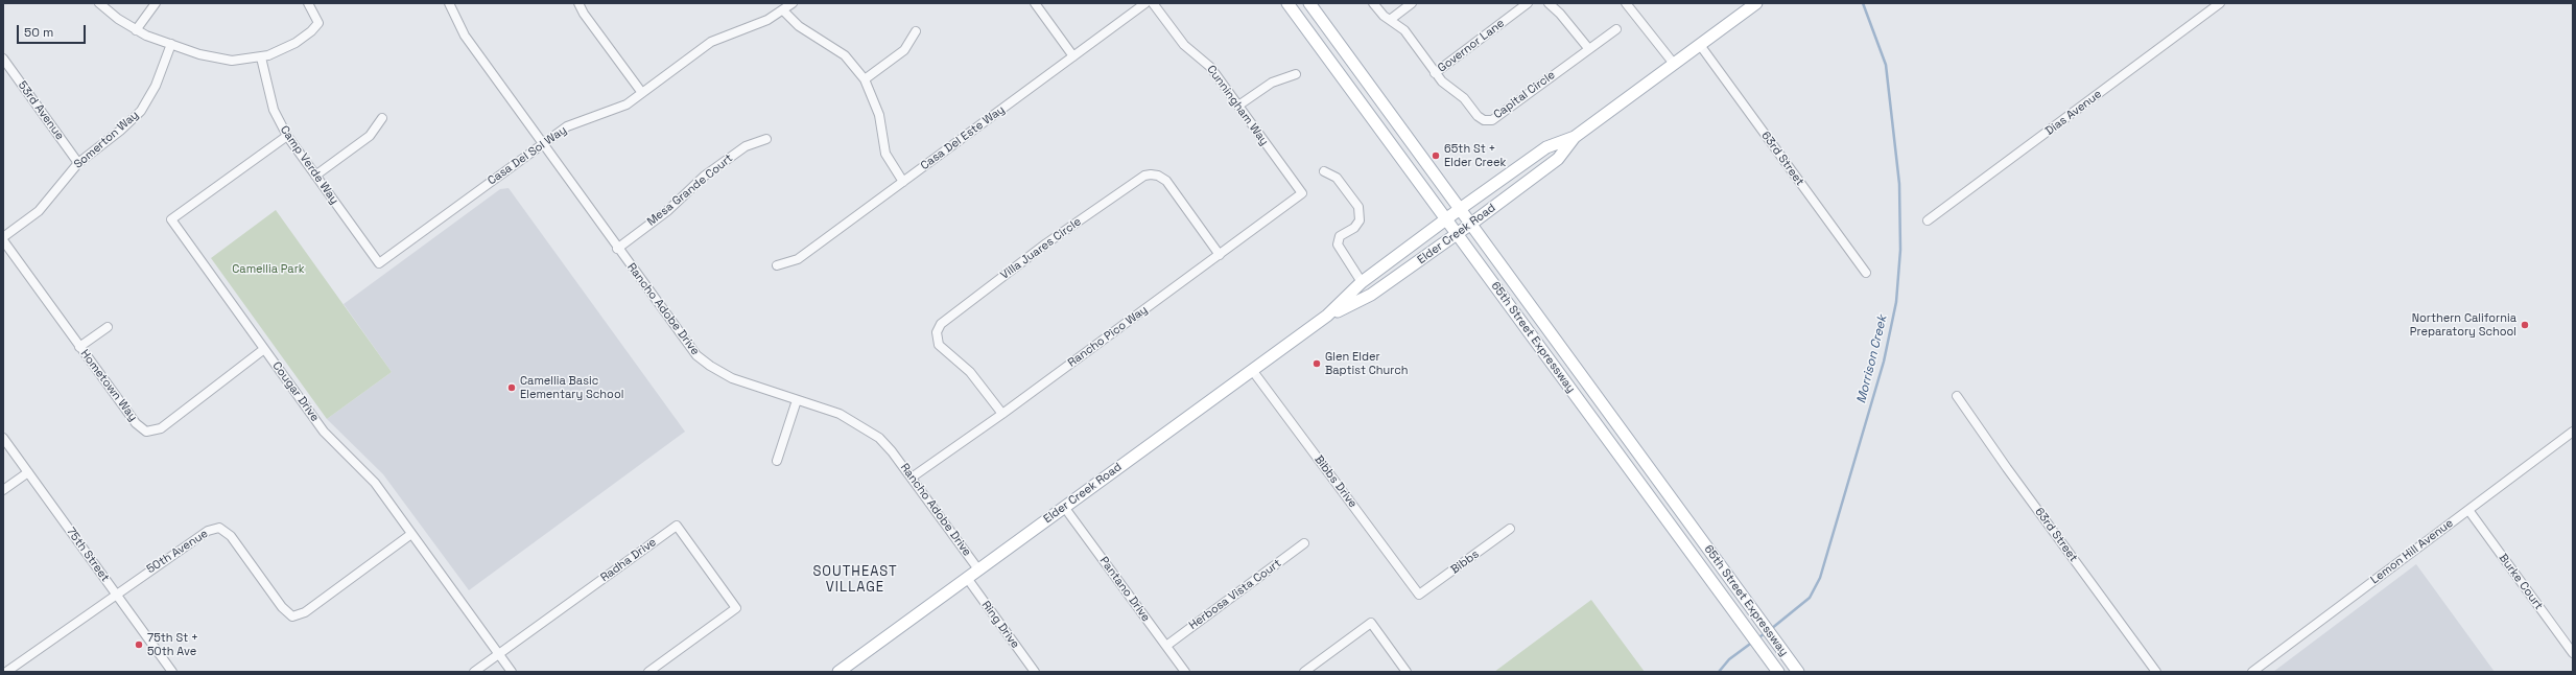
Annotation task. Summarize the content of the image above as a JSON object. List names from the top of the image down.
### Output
{
  "streets": {
    "main road": ["Elder Creek Road", "65th Street Expressway"],
    "street": [
      "Governor Lane",
      "Capital Circle",
      "Cunningham Way",
      "53rd Avenue",
      "Dias Avenue",
      "Casa Del Este Way",
      "Somerton Way",
      "Casa Del Sol Way",
      "63rd Street",
      "Camp Verde Way",
      "Mesa Grande Court",
      "Villa Juares Circle",
      "Rancho Adobe Drive",
      "Rancho Pico Way",
      "Hometown Way",
      "Cougar Drive",
      "Bibbs Drive",
      "50th Avenue",
      "Lemon Hill Avenue",
      "75th Street",
      "Radha Drive",
      "Bibbs",
      "Burke Court",
      "Pantano Drive",
      "Herbosa Vista Court",
      "Ring Drive"
    ]
  },
  "crossings": [
    ["Governor Lane", "Capital Circle"],
    ["Cunningham Way", "Rancho Pico Way"],
    ["53rd Avenue", "Somerton Way"],
    ["Somerton Way", "Hometown Way"],
    ["Casa Del Sol Way", "Camp Verde Way"],
    ["Casa Del Sol Way", "Rancho Adobe Drive"],
    ["63rd Street", "Elder Creek Road"],
    ["Camp Verde Way", "Cougar Drive"],
    ["Mesa Grande Court", "Rancho Adobe Drive"],
    ["Elder Creek Road", "Rancho Adobe Drive"],
    ["Elder Creek Road", "65th Street Expressway"],
    ["Elder Creek Road", "Bibbs Drive"],
    ["Elder Creek Road", "Pantano Drive"],
    ["Elder Creek Road", "Ring Drive"],
    ["Villa Juares Circle", "Rancho Pico Way"],
    ["Rancho Adobe Drive", "Rancho Pico Way"],
    ["Hometown Way", "Cougar Drive"],
    ["Cougar Drive", "50th Avenue"],
    ["Cougar Drive", "Radha Drive"],
    ["Bibbs Drive", "Bibbs"],
    ["50th Avenue", "75th Street"],
    ["Lemon Hill Avenue", "Burke Court"],
    ["Pantano Drive", "Herbosa Vista Court"]
  ],
  "districts": ["SOUTHEAST VILLAGE"],
  "water": ["Morrison Creek"],
  "parks": ["Camellia Park"],
  "places": [
    "65th St + Elder Creek",
    "Northern California Preparatory School",
    "Glen Elder Baptist Church",
    "Camellia Basic Elementary School",
    "75th St + 50th Ave"
  ],
  "scale_bar": "50 m"
}
